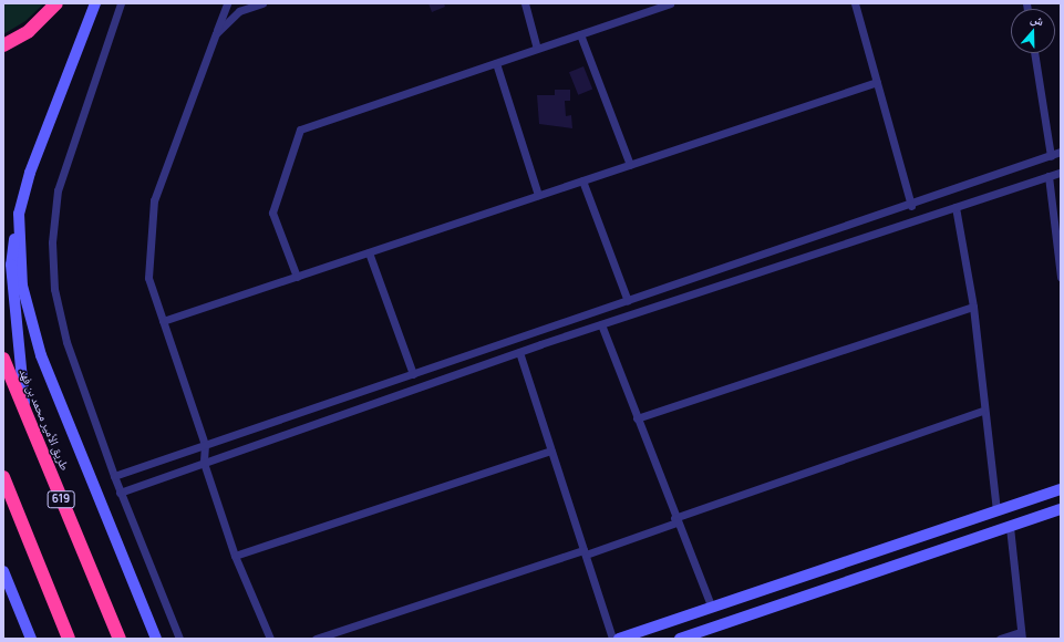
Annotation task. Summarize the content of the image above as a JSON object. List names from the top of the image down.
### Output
{
  "streets": {
    "highway": ["طريق الأمير محمد بن فهد", "619"]
  },
  "north": "top"
}
